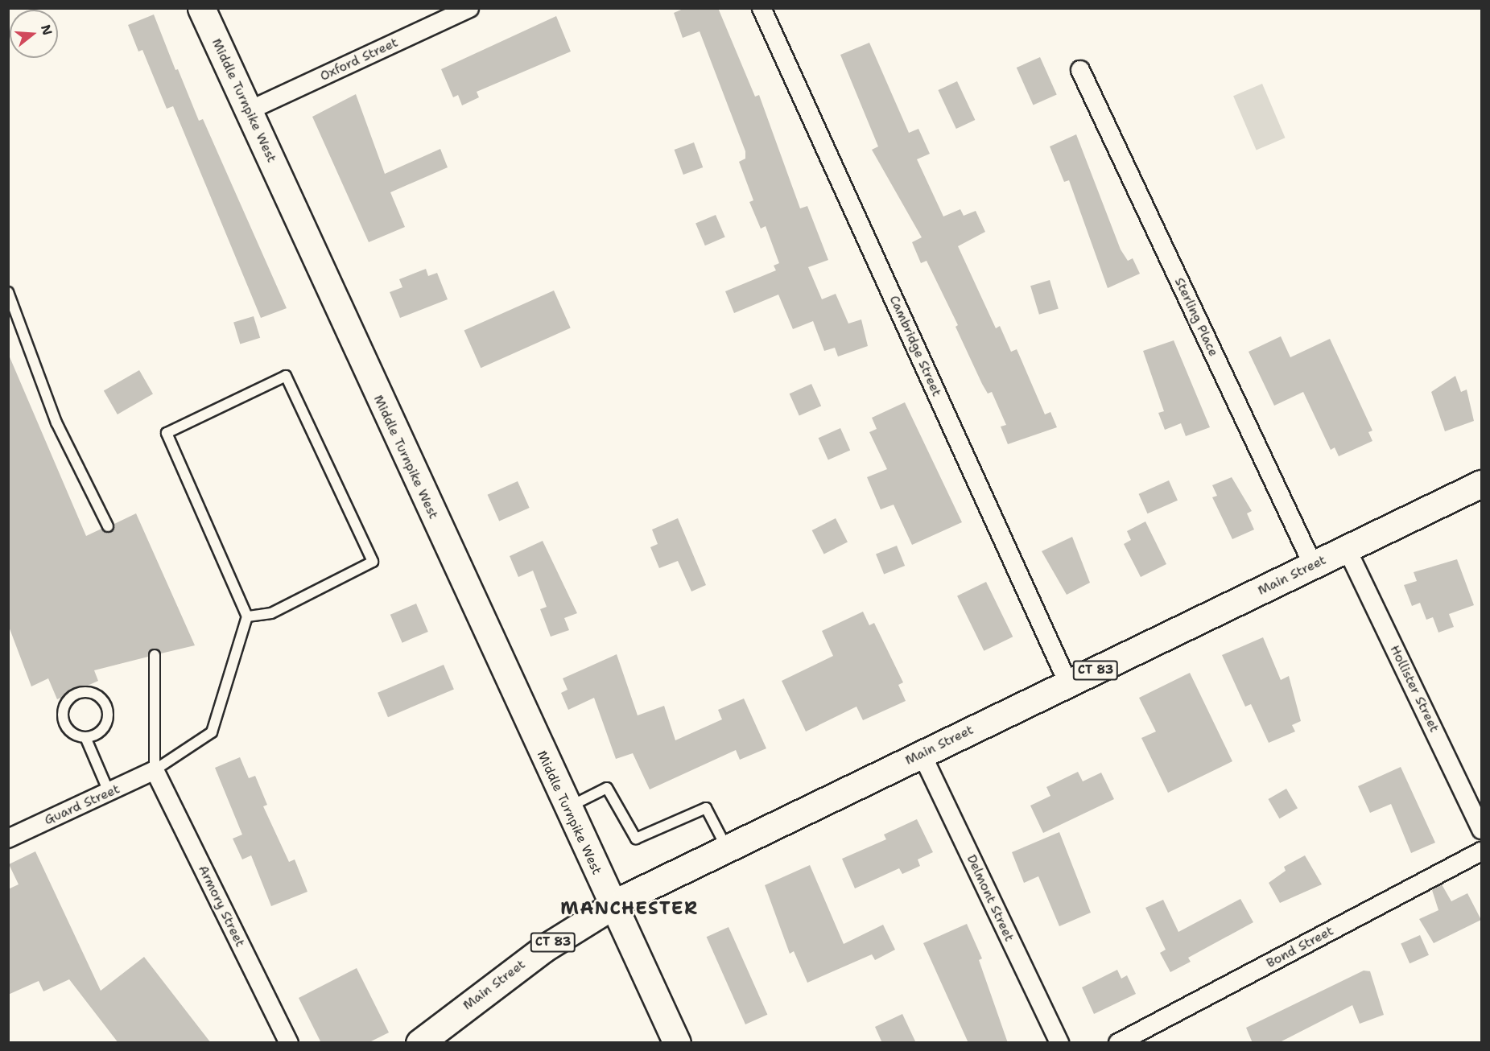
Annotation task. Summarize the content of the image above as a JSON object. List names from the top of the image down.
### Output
{
  "streets": {
    "main road": ["Middle Turnpike West", "Main Street", "CT 83"],
    "street": [
      "Oxford Street",
      "Sterling Place",
      "Cambridge Street",
      "Hollister Street",
      "Guard Street",
      "Delmont Street",
      "Armory Street",
      "Bond Street"
    ]
  },
  "crossings": [
    ["Oxford Street", "Middle Turnpike West"],
    ["Middle Turnpike West", "Main Street"],
    ["Sterling Place", "Main Street"],
    ["Cambridge Street", "Main Street"],
    ["Main Street", "Hollister Street"],
    ["Main Street", "Delmont Street"],
    ["Guard Street", "Armory Street"]
  ],
  "districts": ["MANCHESTER"],
  "north": "right"
}
